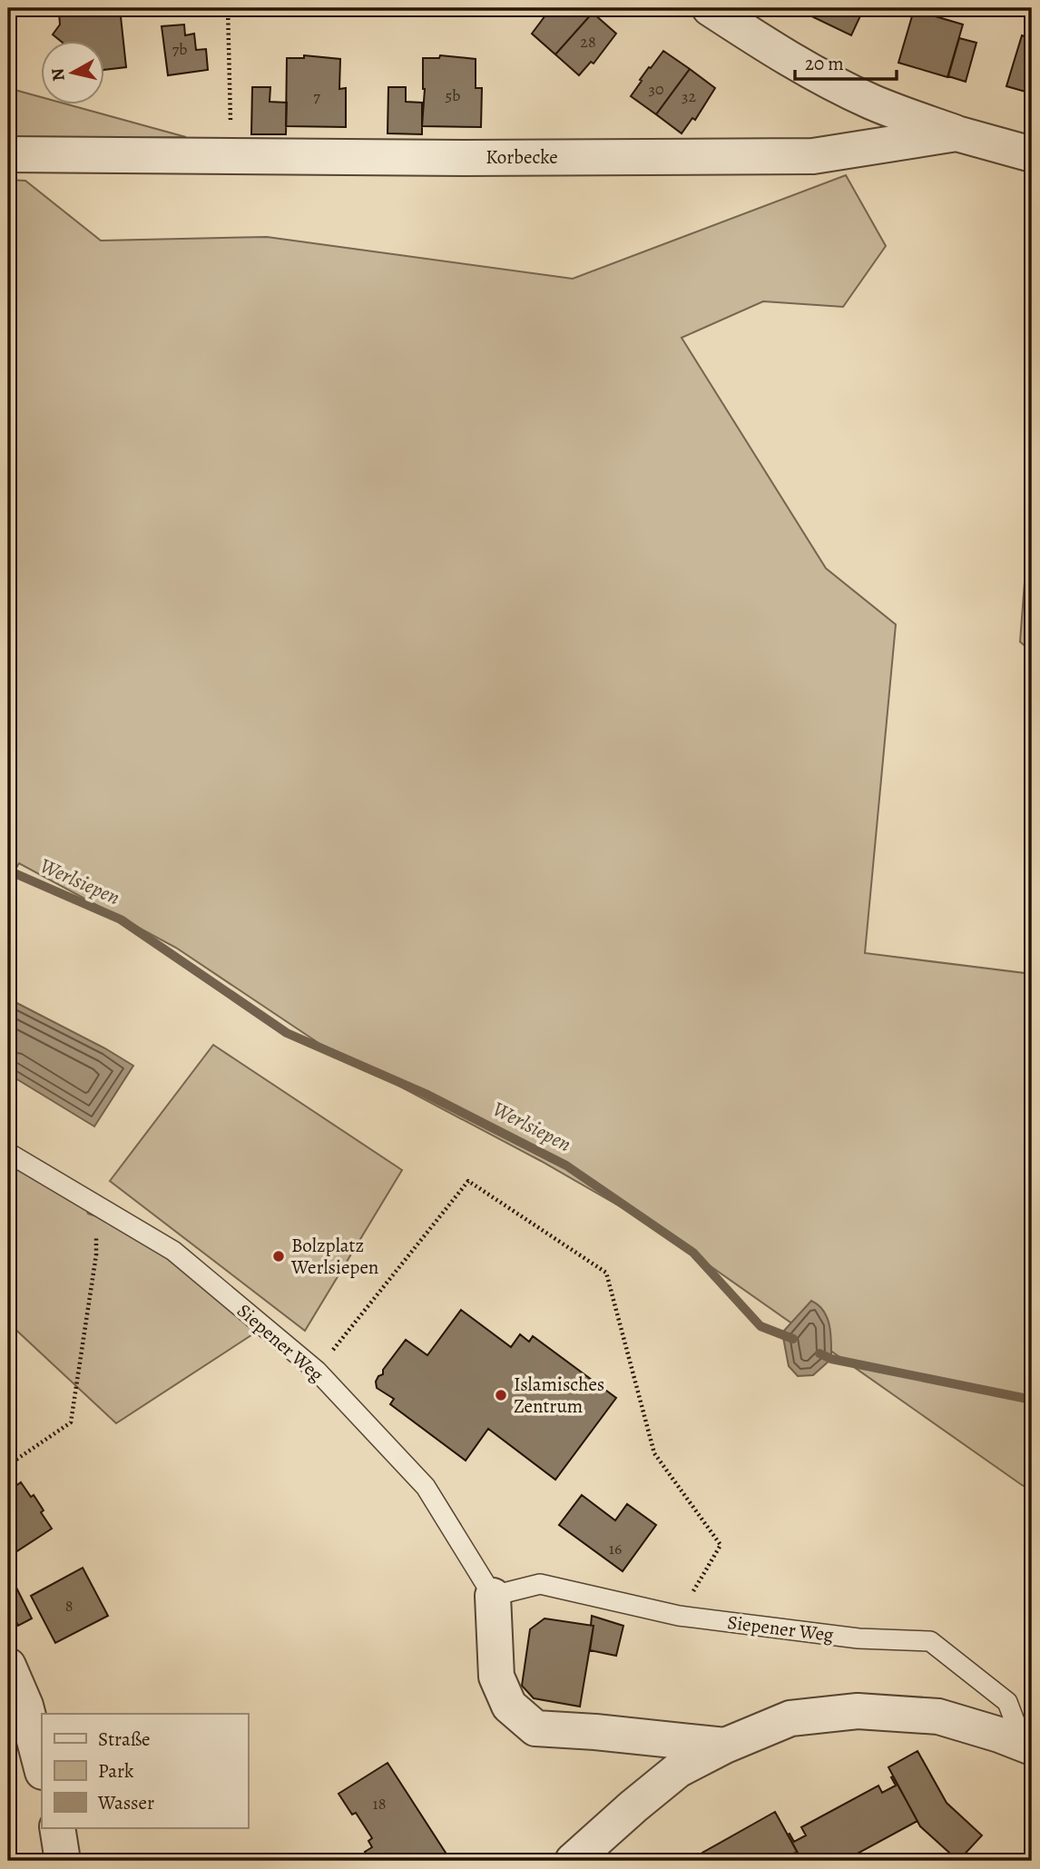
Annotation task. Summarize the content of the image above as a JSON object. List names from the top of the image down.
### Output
{
  "streets": {
    "street": ["Korbecke", "Siepener Weg"]
  },
  "water": ["Werlsiepen"],
  "places": ["Bolzplatz Werlsiepen", "Islamisches Zentrum"],
  "house_numbers": [
    "28",
    "7b",
    "30",
    "5b",
    "7",
    "32",
    "16",
    "8",
    "18"
  ],
  "legend": ["Straße", "Park", "Wasser"],
  "scale_bar": "20 m",
  "north": "left"
}
